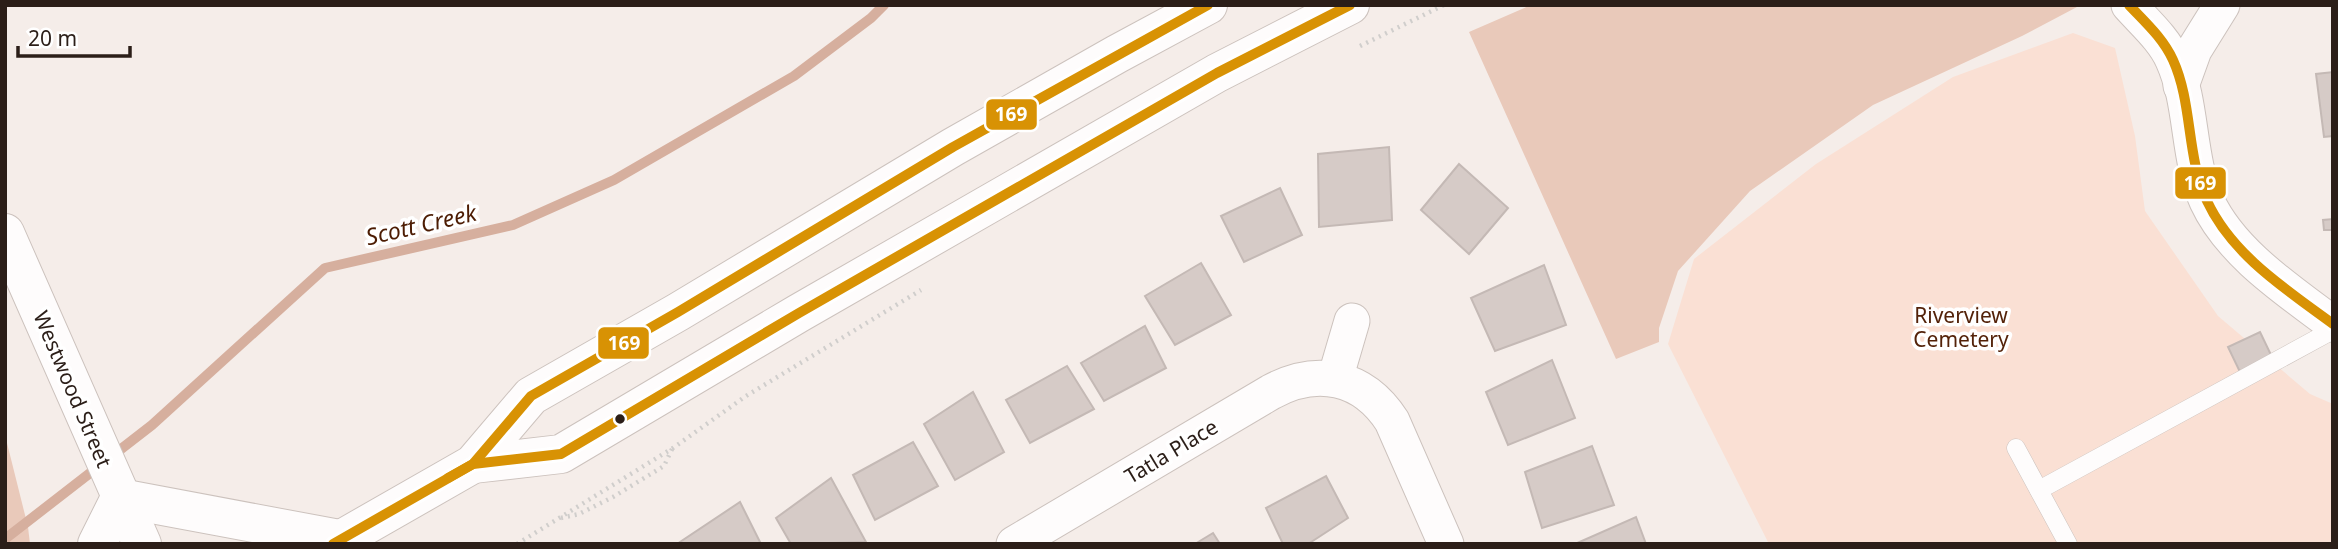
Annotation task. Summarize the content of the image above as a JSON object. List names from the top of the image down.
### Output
{
  "streets": {
    "main road": ["Westwood Street"],
    "street": ["Tatla Place"]
  },
  "water": ["Scott Creek"],
  "parks": ["Riverview Cemetery"],
  "lines": ["transit line 169"],
  "scale_bar": "20 m"
}
